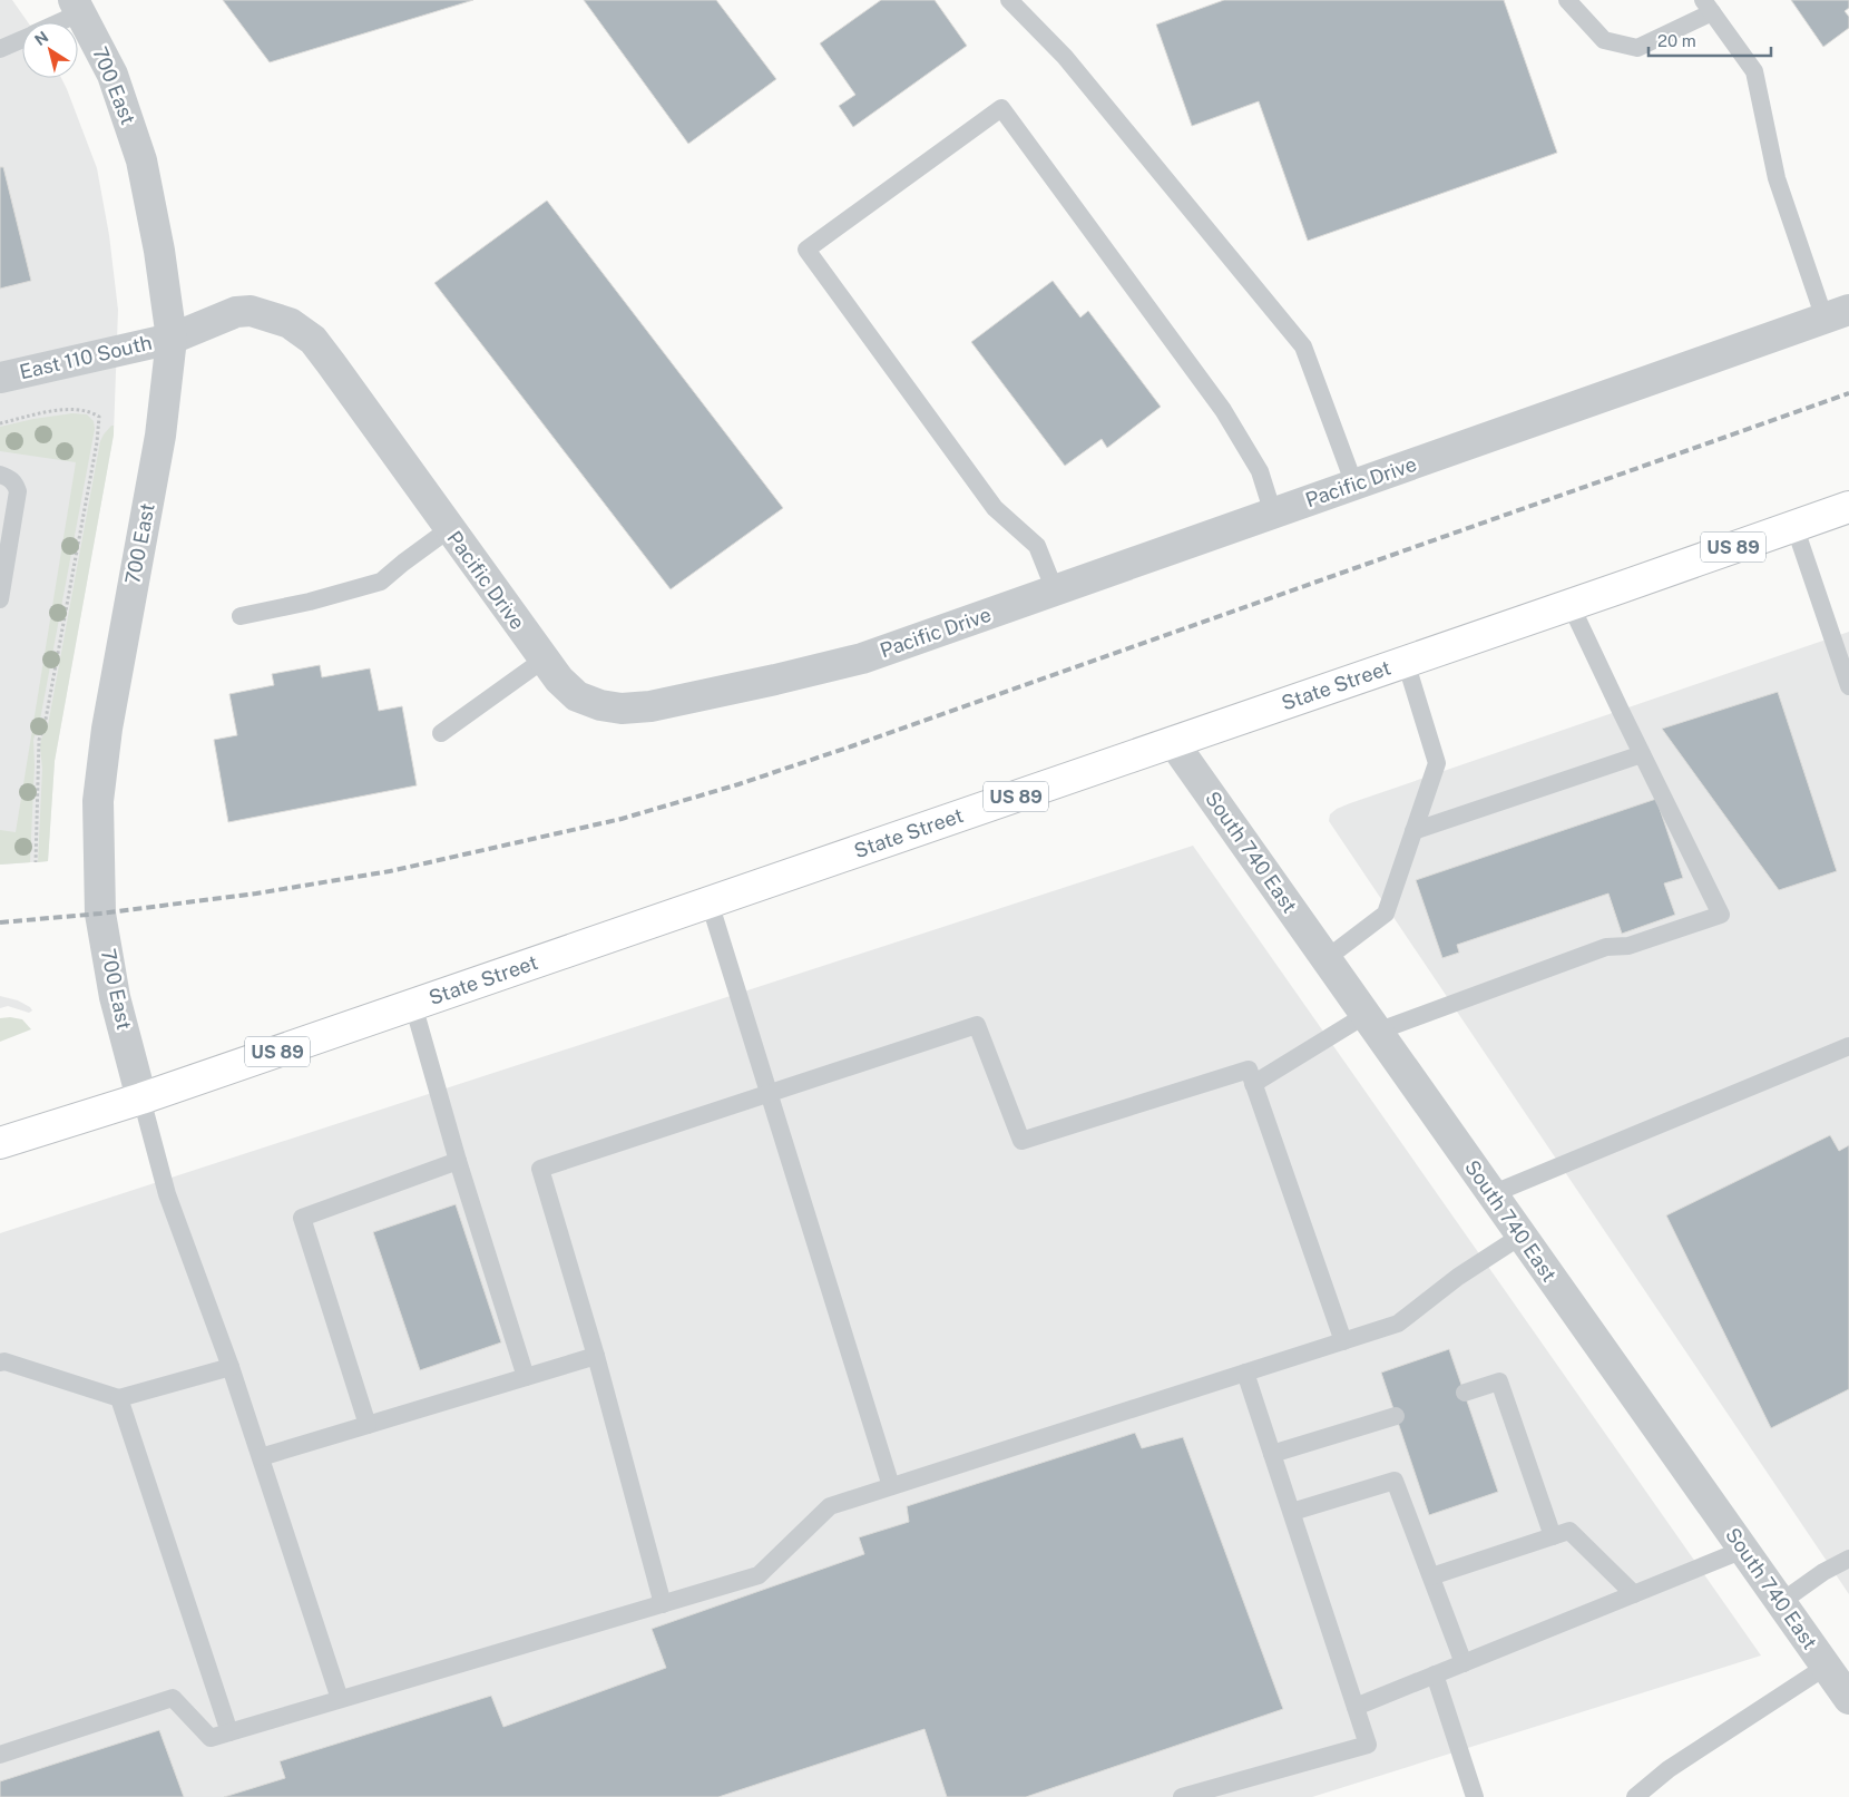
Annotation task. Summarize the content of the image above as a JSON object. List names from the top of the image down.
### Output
{
  "streets": {
    "main road": ["US 89", "State Street"],
    "street": [
      "700 East",
      "East 110 South",
      "Pacific Drive",
      "South 740 East"
    ]
  },
  "crossings": [
    ["700 East", "East 110 South"],
    ["700 East", "Pacific Drive"],
    ["700 East", "State Street"],
    ["East 110 South", "Pacific Drive"],
    ["State Street", "South 740 East"]
  ],
  "scale_bar": "20 m",
  "north": "top left"
}
